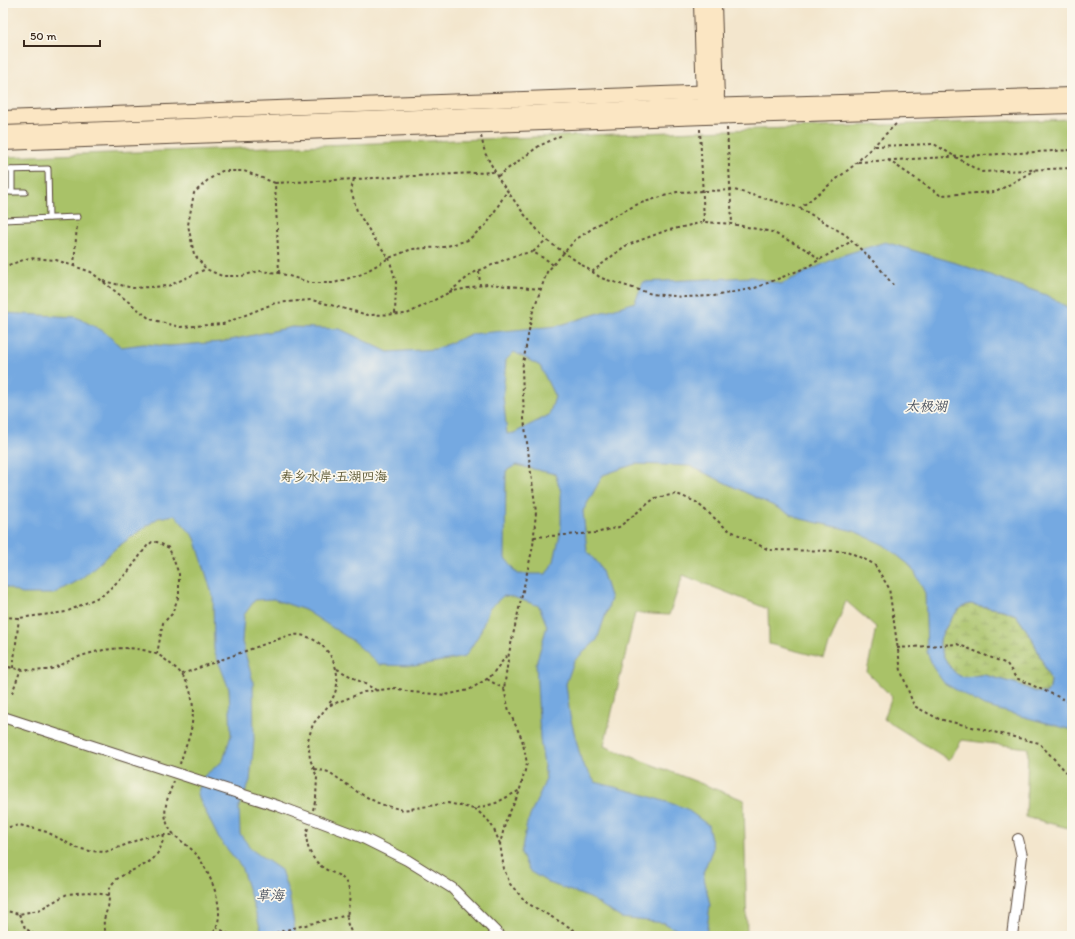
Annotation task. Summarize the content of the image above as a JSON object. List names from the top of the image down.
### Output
{
  "water": ["太极湖", "草海"],
  "parks": ["寿乡水岸·五湖四海"],
  "scale_bar": "50 m"
}
